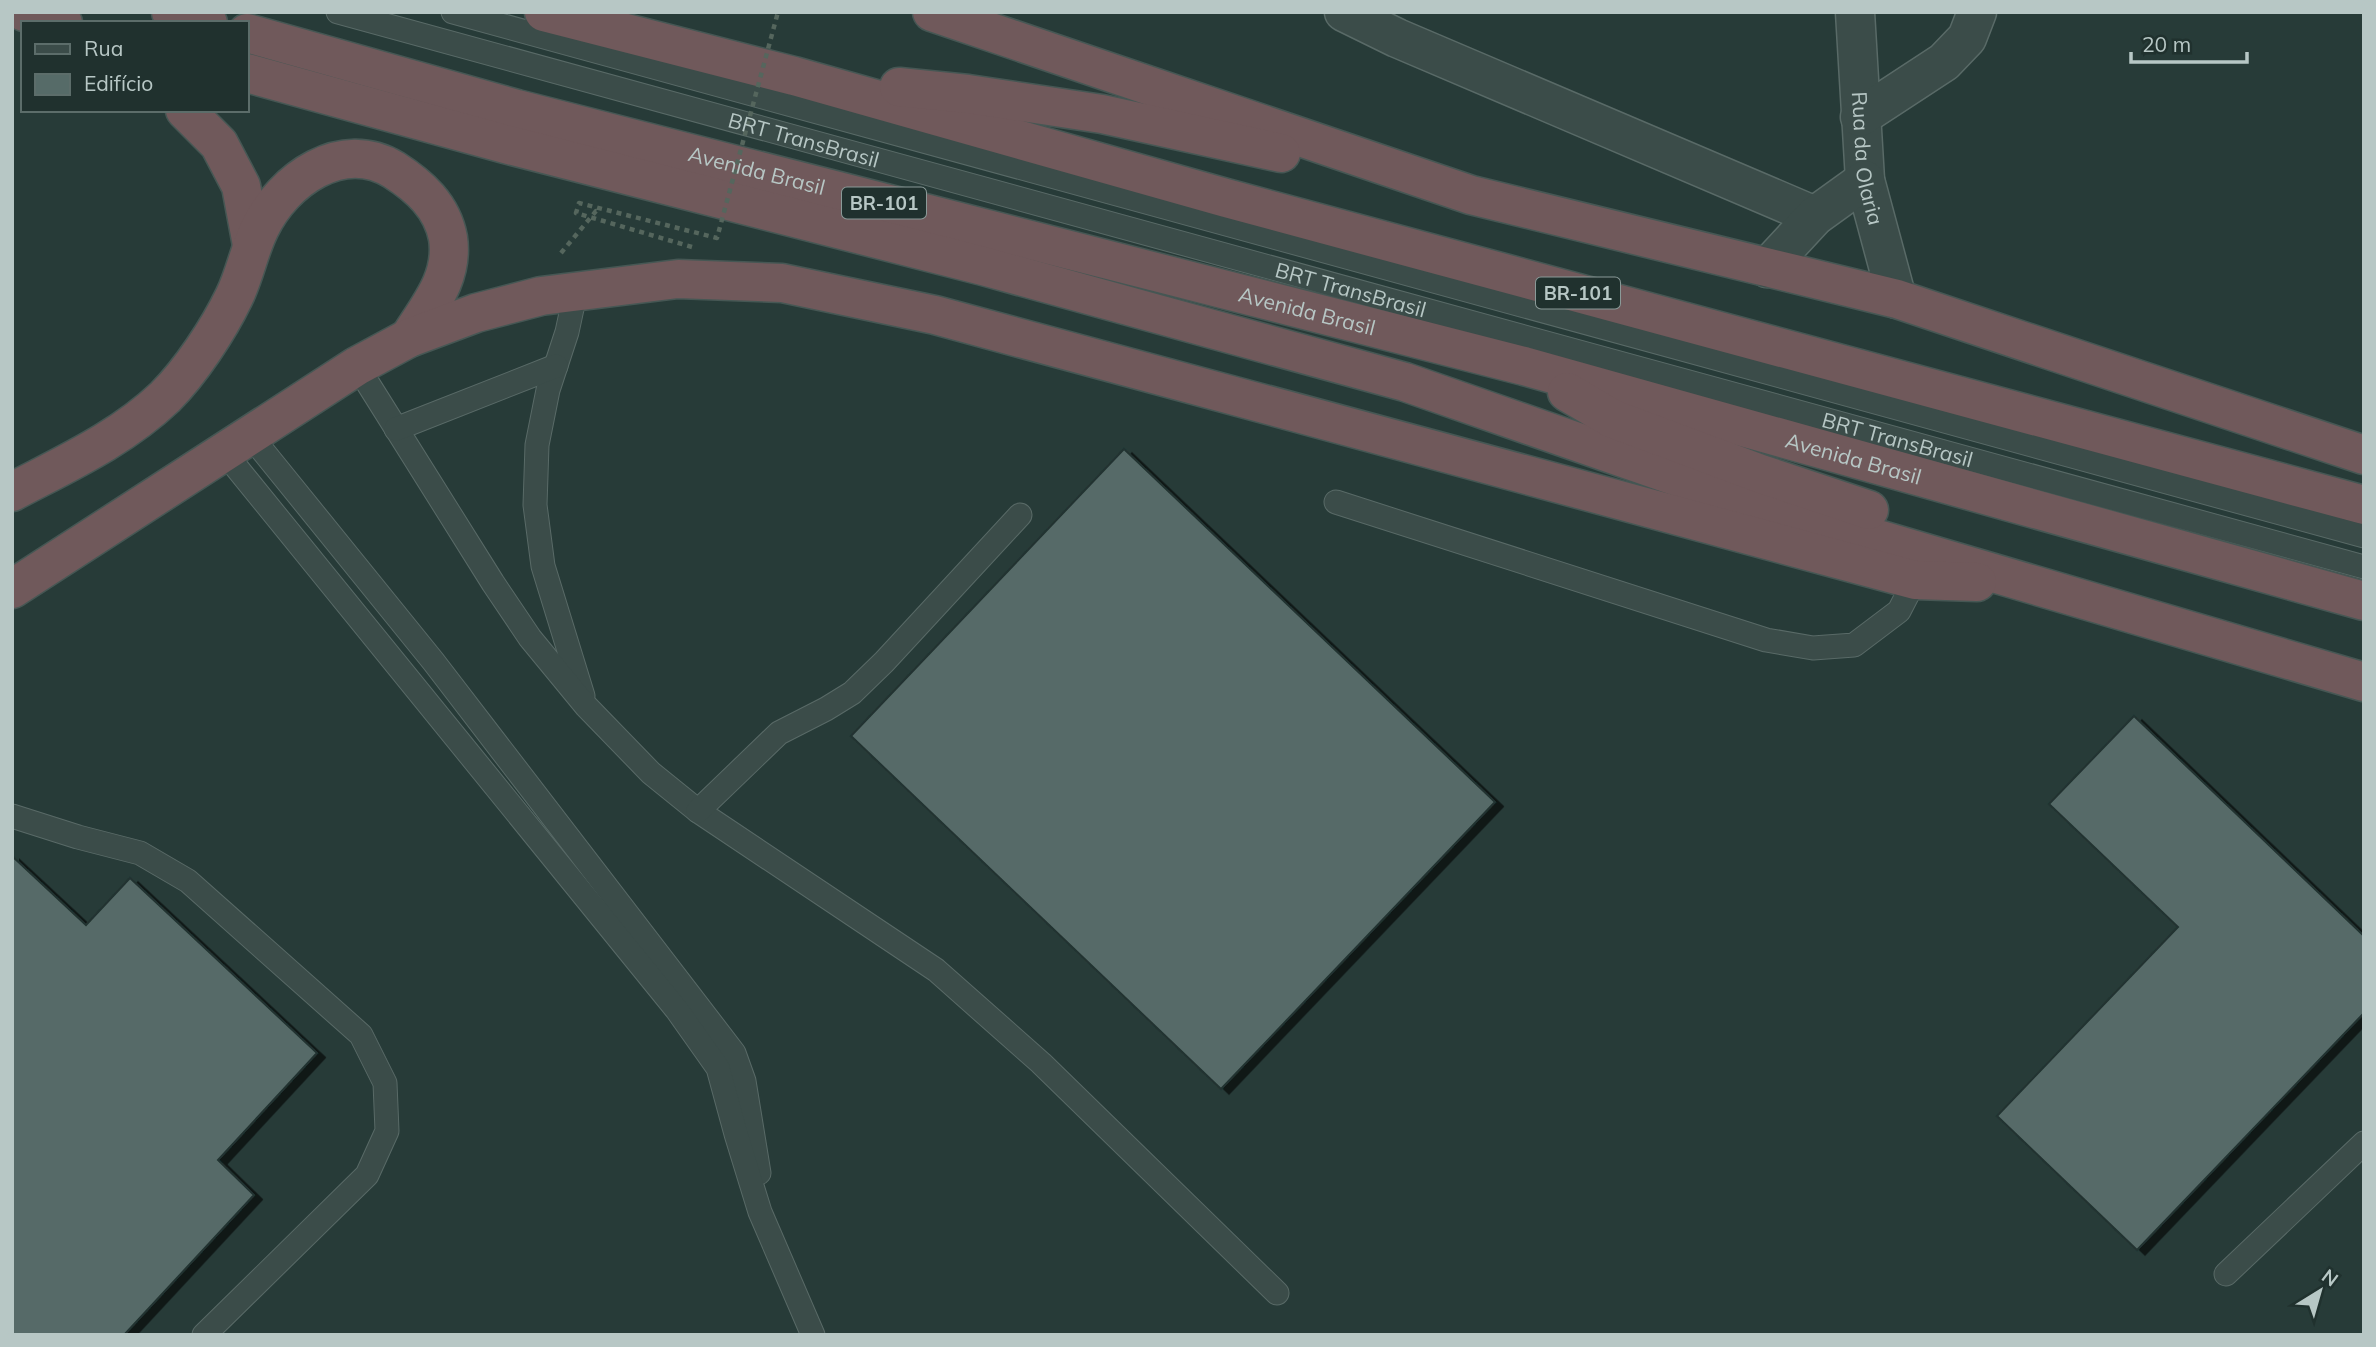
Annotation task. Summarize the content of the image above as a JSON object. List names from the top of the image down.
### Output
{
  "streets": {
    "highway": ["Avenida Brasil", "BR-101"],
    "street": ["Rua da Olaria"],
    "lane": ["BRT TransBrasil"]
  },
  "legend": ["Rua", "Edifício"],
  "scale_bar": "20 m",
  "north": "top right"
}
